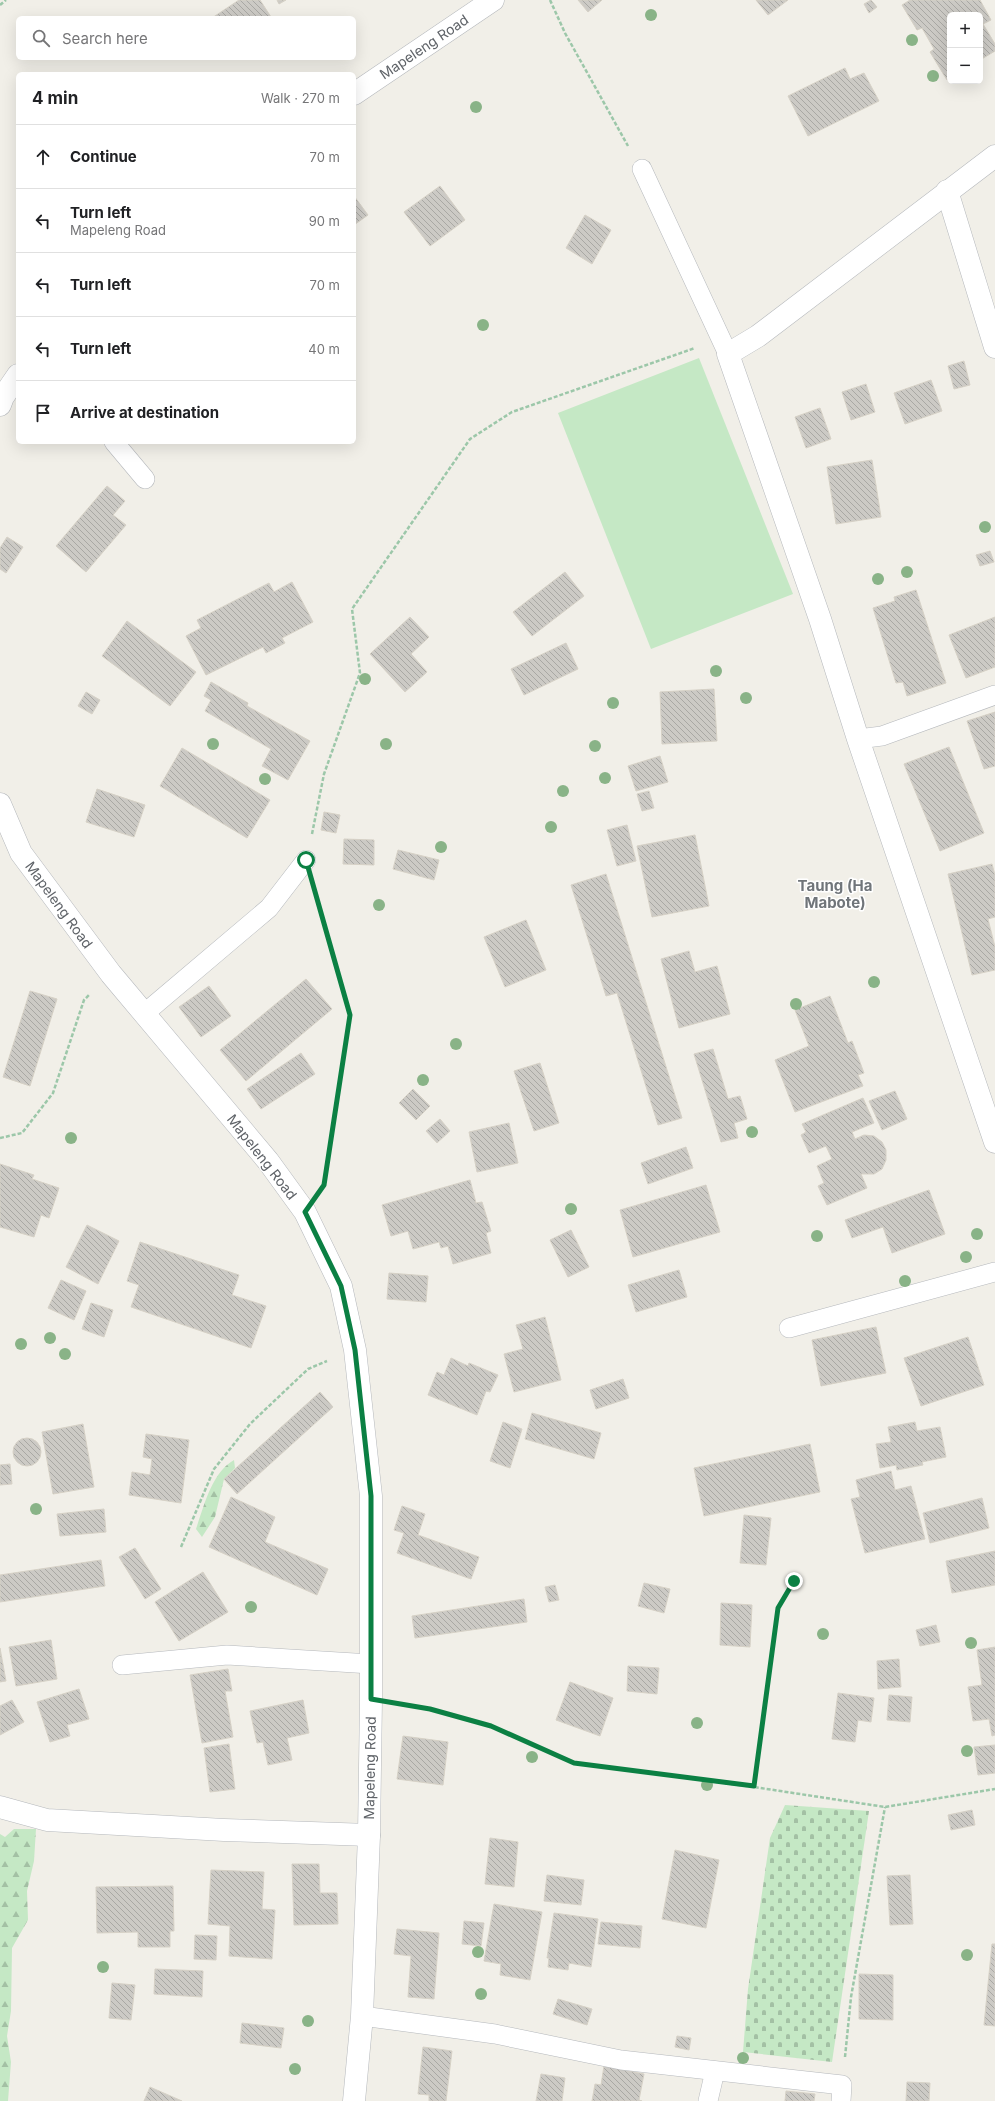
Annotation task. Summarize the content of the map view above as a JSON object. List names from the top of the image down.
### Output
{
  "streets": {
    "street": ["Mapeleng Road"]
  },
  "districts": ["Taung (Ha Mabote)"],
  "page": {
    "map_buttons": ["+", "−"],
    "search": "Search here",
    "heading": ["4 min", "Walk · 270 m"],
    "list": [
      ["Continue", "70 m"],
      ["Turn left", "Mapeleng Road", "90 m"],
      ["Turn left", "70 m"],
      ["Turn left", "40 m"],
      "Arrive at destination"
    ]
  }
}
